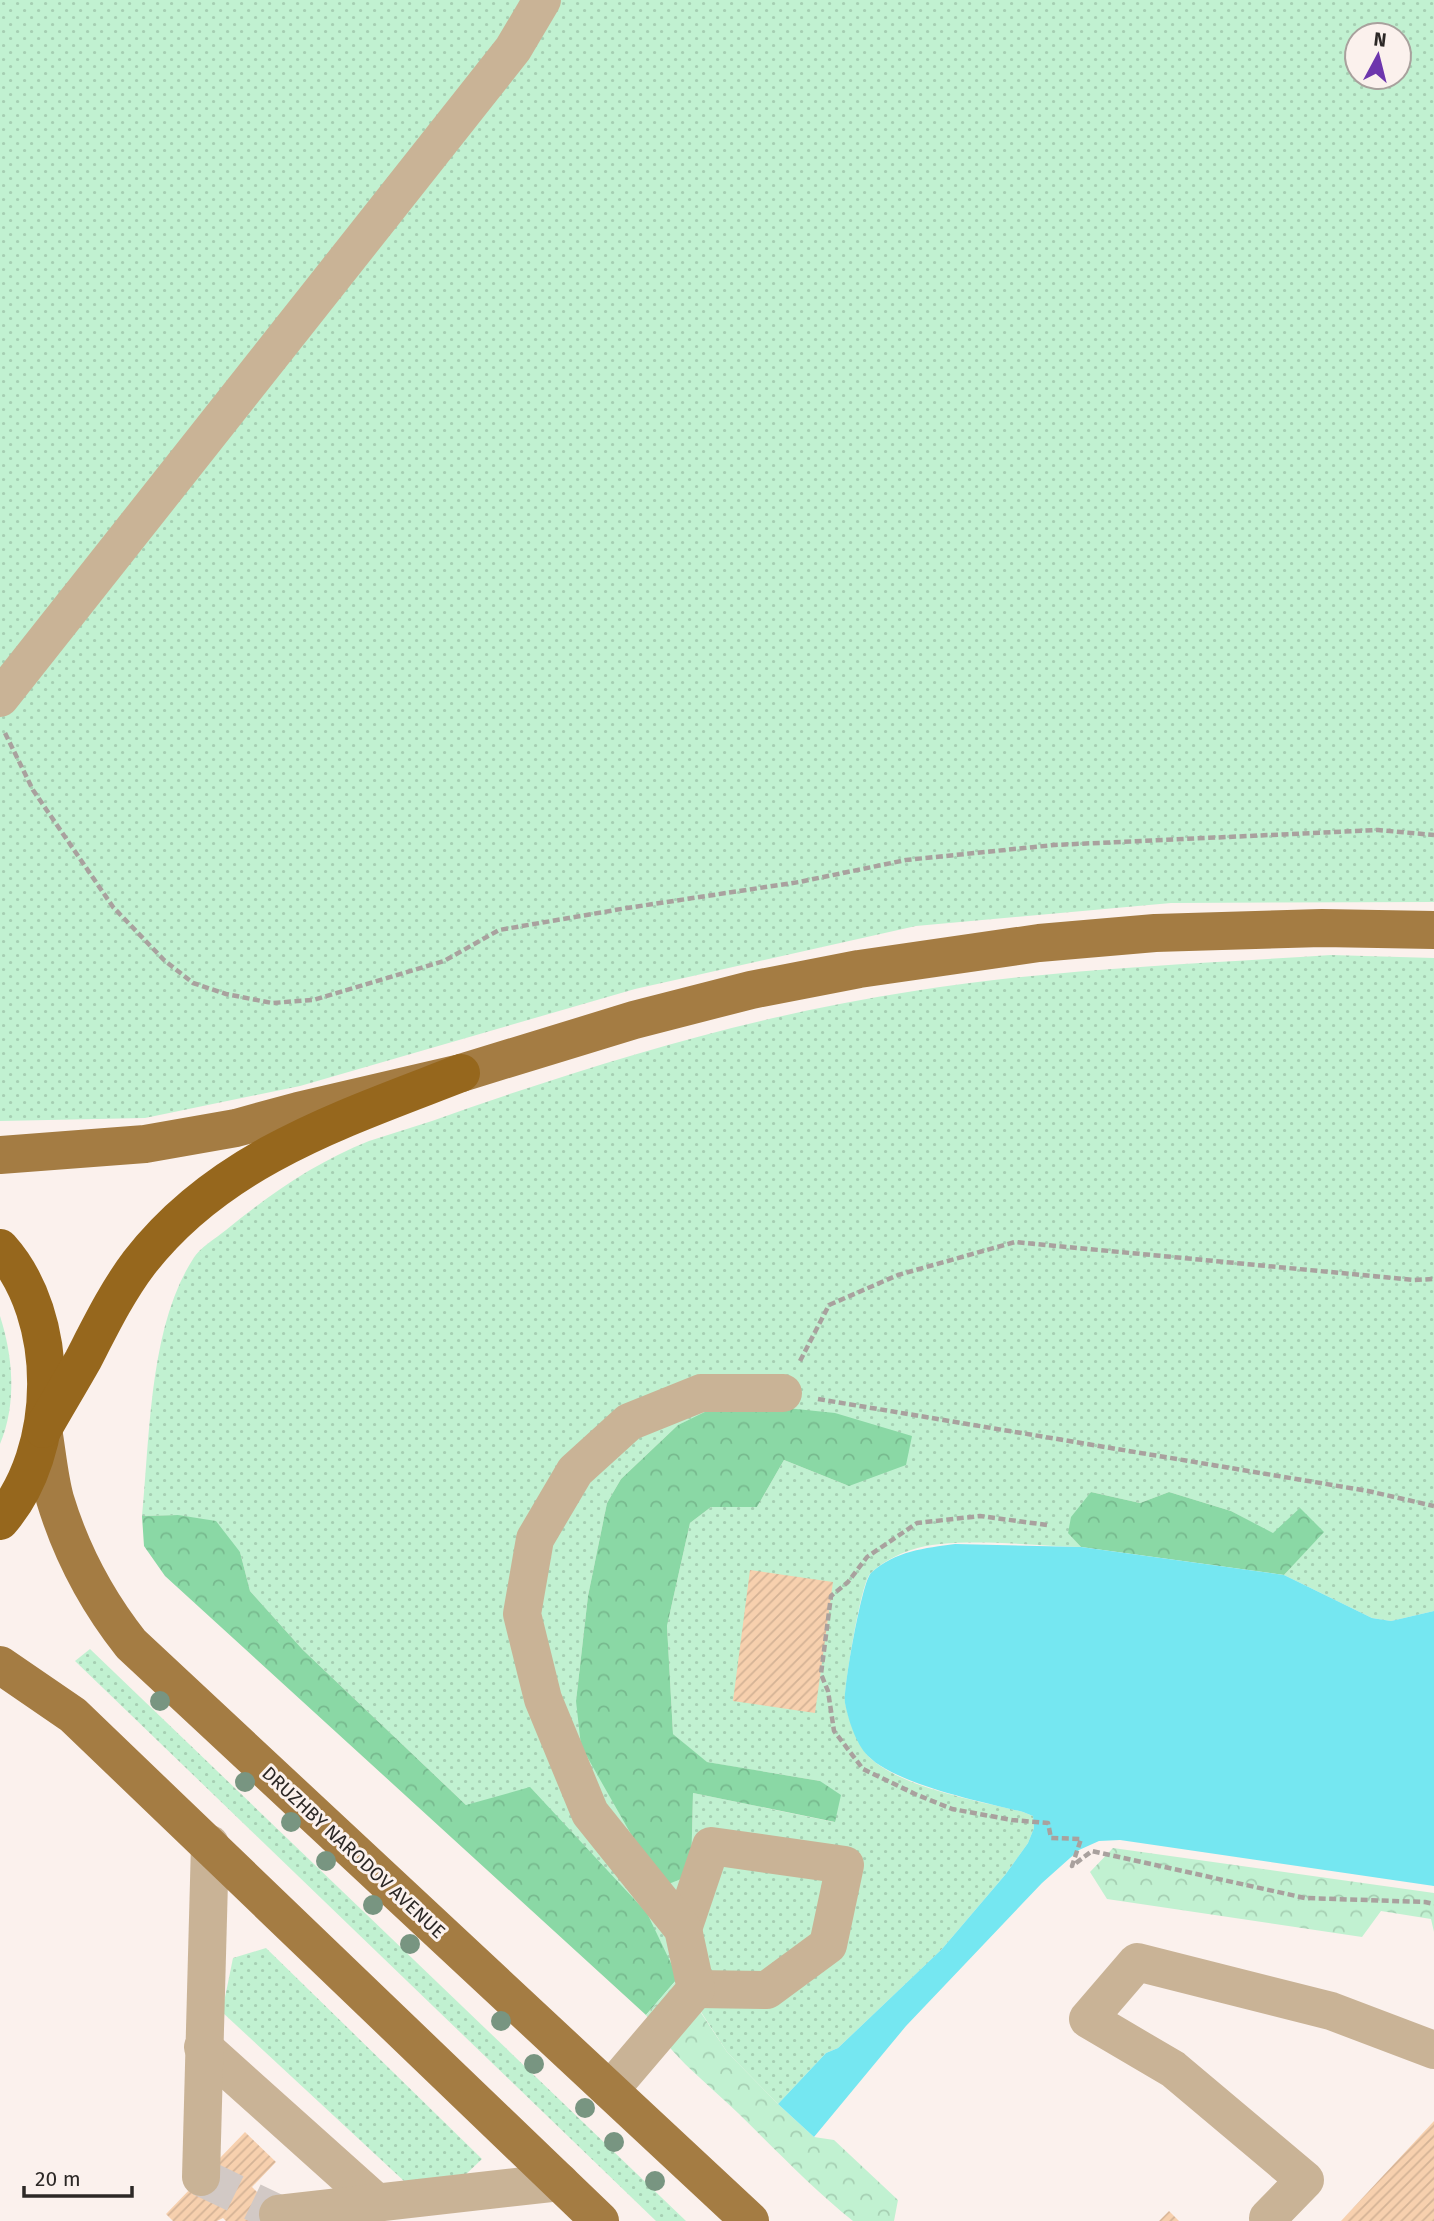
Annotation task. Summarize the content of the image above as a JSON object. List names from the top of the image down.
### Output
{
  "streets": {
    "main road": ["DRUZHBY NARODOV AVENUE"]
  },
  "scale_bar": "20 m",
  "north": "top"
}
